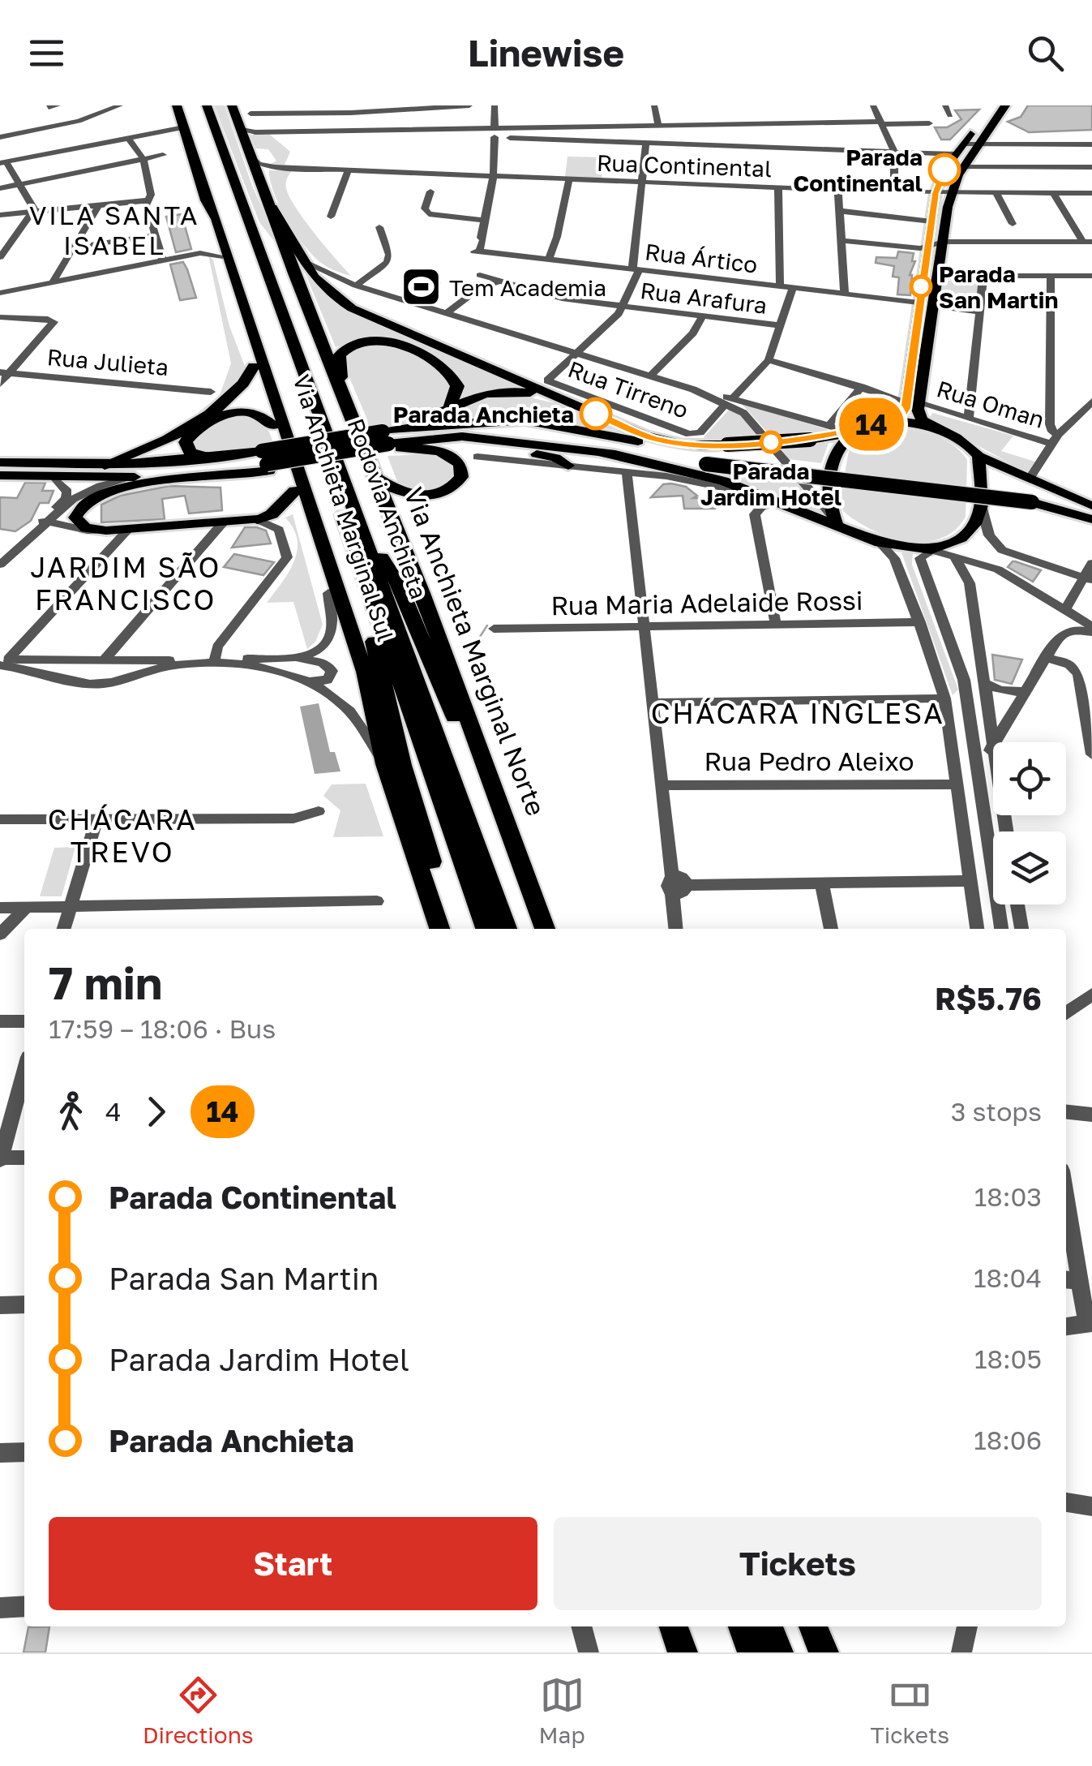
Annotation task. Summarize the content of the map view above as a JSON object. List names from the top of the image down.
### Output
{
  "streets": {
    "highway": ["Via Anchieta Marginal Sul", "Rodovia Anchieta", "Via Anchieta Marginal Norte"],
    "street": [
      "Rua Continental",
      "Rua Ártico",
      "Rua Arafura",
      "Rua Julieta",
      "Rua Tirreno",
      "Rua Oman",
      "Rua Maria Adelaide Rossi",
      "Rua Pedro Aleixo"
    ]
  },
  "crossings": [
    ["Rua Ártico", "Rua Arafura"]
  ],
  "districts": [
    "VILA SANTA ISABEL",
    "JARDIM SÃO FRANCISCO",
    "CHÁCARA INGLESA",
    "CHÁCARA TREVO"
  ],
  "places": {
    "other": [
      "Parada Continental",
      "Parada San Martin",
      "Parada Anchieta",
      "Parada Jardim Hotel"
    ],
    "sports": ["Tem Academia"]
  },
  "lines": ["bus line 14"],
  "page": {
    "header": "Linewise",
    "on_map": "14",
    "heading": ["7 min", "17:59 – 18:06 · Bus", "R$5.76"],
    "legs": ["4", "14", "3 stops"],
    "list": [
      {
        "name": "Parada Continental",
        "value": "18:03"
      },
      {
        "name": "Parada San Martin",
        "value": "18:04"
      },
      {
        "name": "Parada Jardim Hotel",
        "value": "18:05"
      },
      {
        "name": "Parada Anchieta",
        "value": "18:06"
      }
    ],
    "buttons": ["Start", "Tickets"],
    "tabs": ["Directions", "Map", "Tickets"]
  }
}
